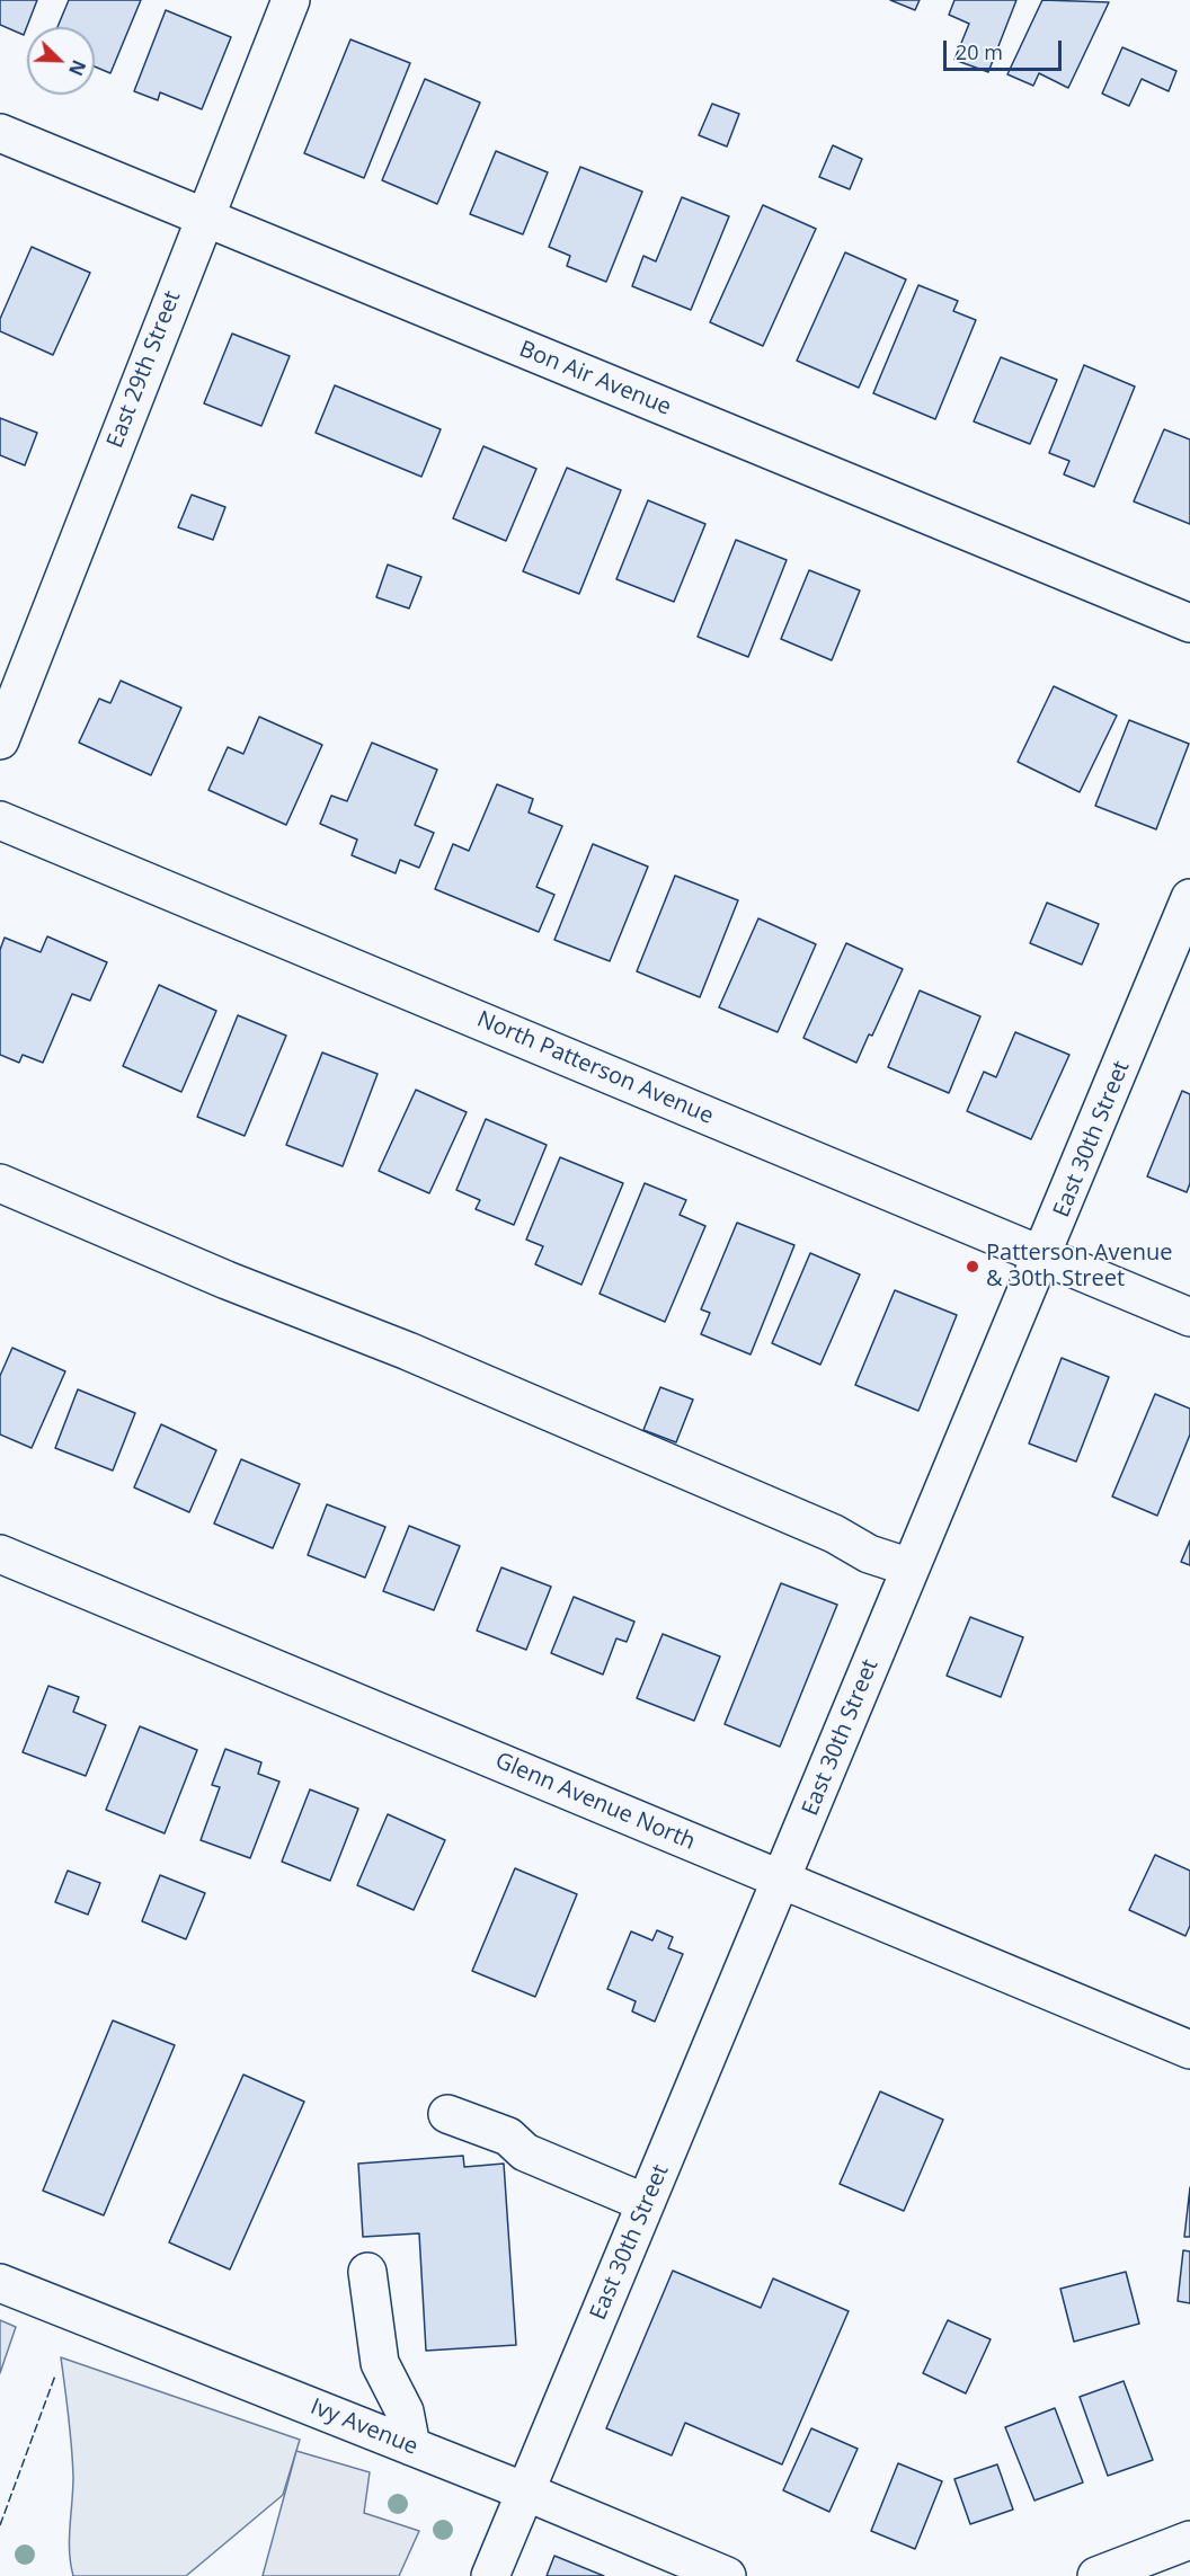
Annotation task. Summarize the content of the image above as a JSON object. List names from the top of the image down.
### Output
{
  "streets": {
    "street": [
      "East 29th Street",
      "Bon Air Avenue",
      "North Patterson Avenue",
      "East 30th Street",
      "Glenn Avenue North",
      "Ivy Avenue"
    ]
  },
  "crossings": [
    ["East 29th Street", "Bon Air Avenue"],
    ["North Patterson Avenue", "East 30th Street"],
    ["East 30th Street", "Glenn Avenue North"],
    ["East 30th Street", "Ivy Avenue"]
  ],
  "places": ["Patterson Avenue & 30th Street"],
  "scale_bar": "20 m",
  "north": "bottom right"
}
